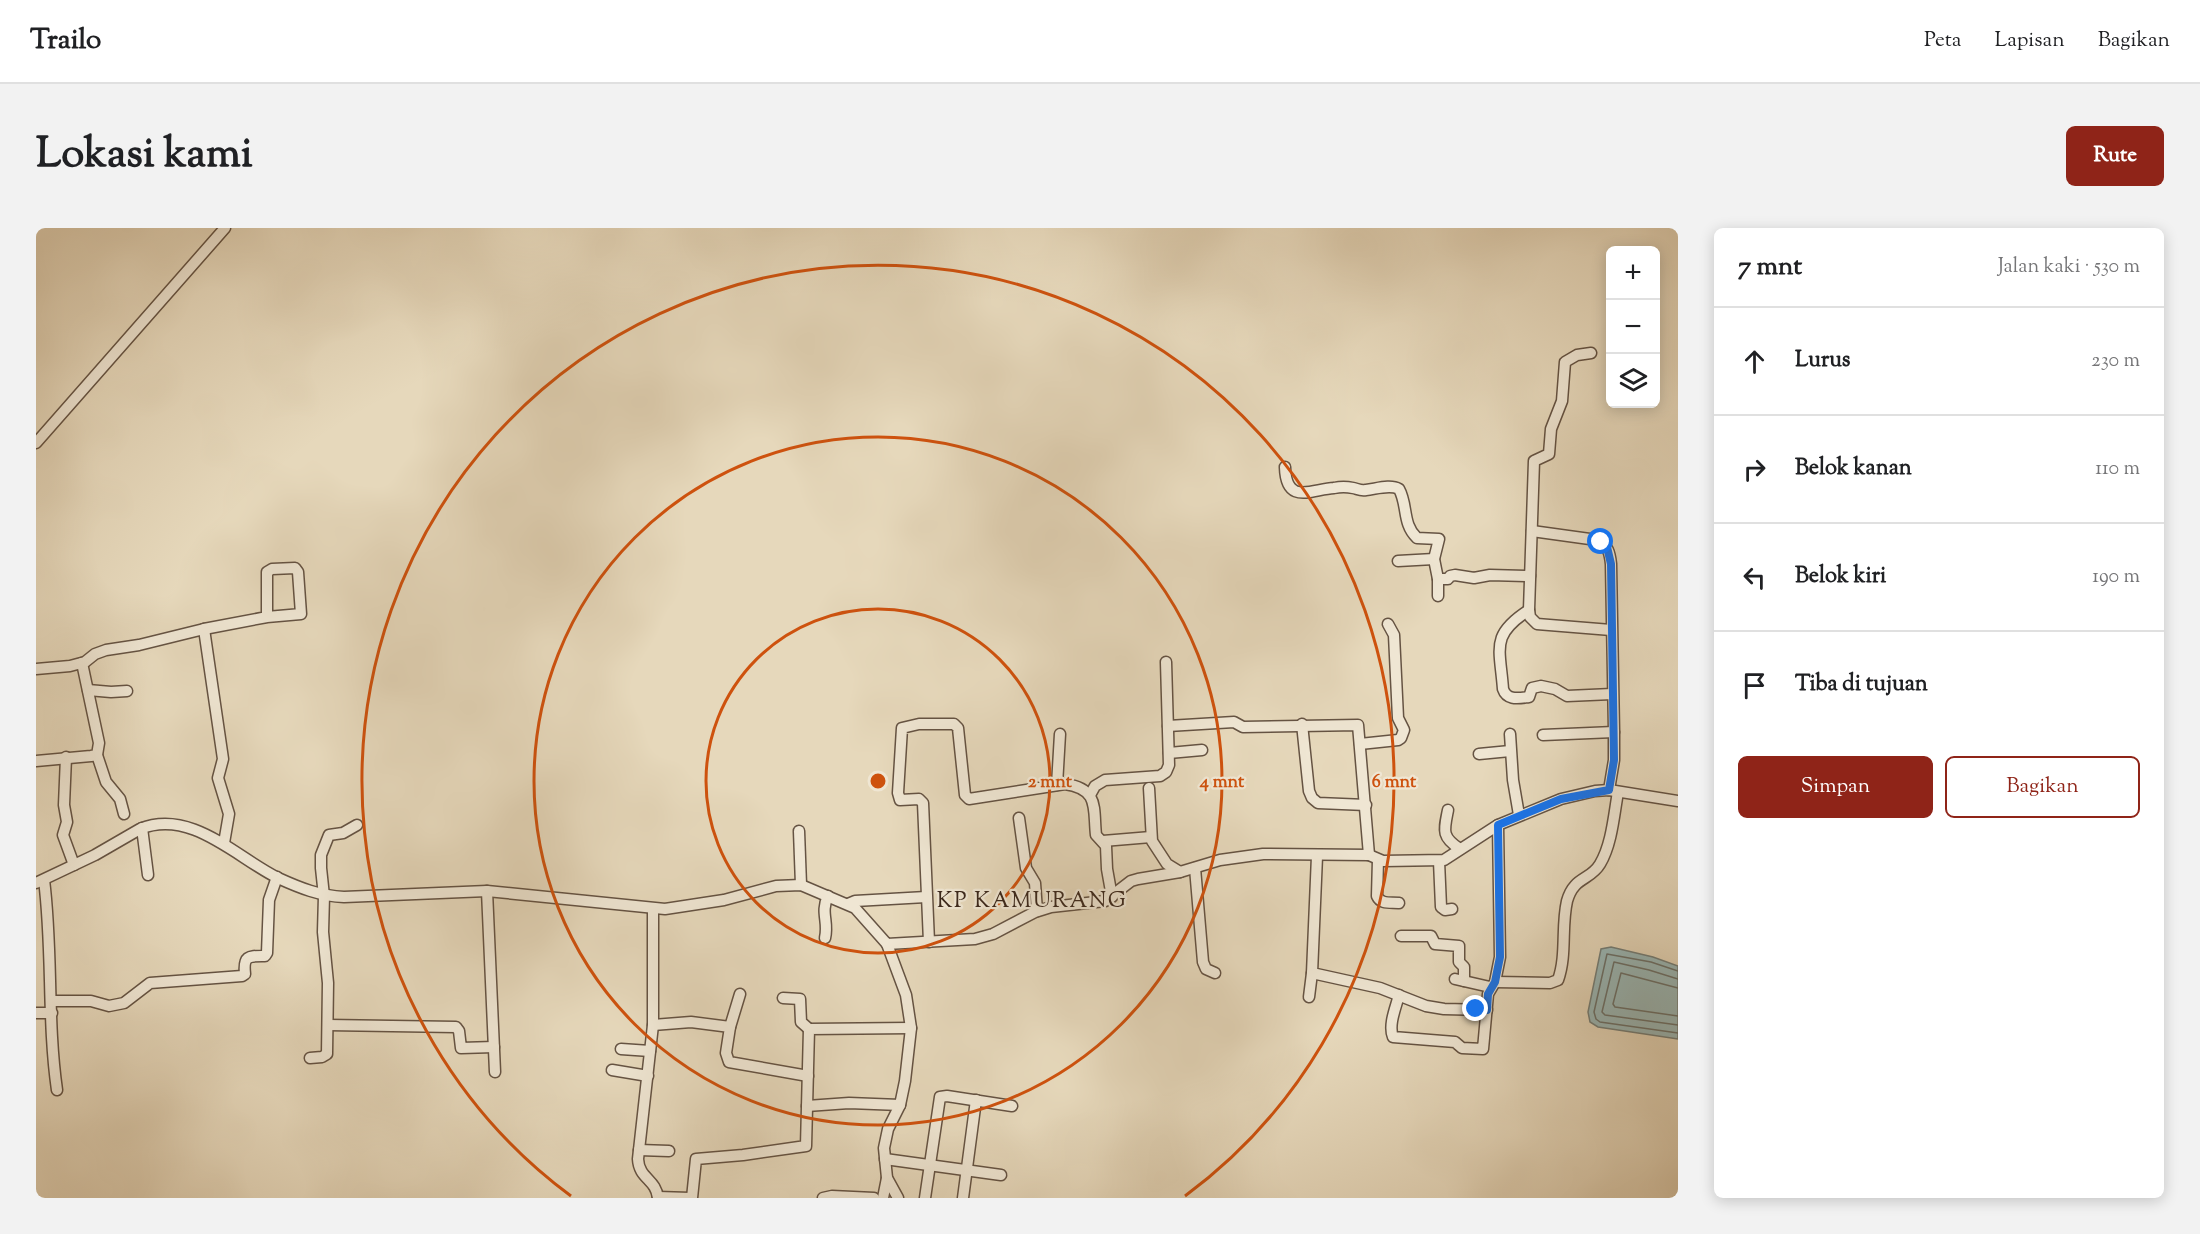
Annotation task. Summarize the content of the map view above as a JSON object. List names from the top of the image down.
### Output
{
  "districts": ["KP KAMURANG"],
  "page": {
    "header": "Trailo",
    "nav": ["Peta", "Lapisan", "Bagikan"],
    "title": "Lokasi kami",
    "buttons": [
      "Rute",
      ["Simpan", "Bagikan"]
    ],
    "heading": ["7 mnt", "Jalan kaki · 530 m"],
    "map_buttons": ["+", "−"],
    "list": [
      ["Lurus", "230 m"],
      ["Belok kanan", "110 m"],
      ["Belok kiri", "190 m"],
      "Tiba di tujuan"
    ]
  },
  "rings": ["2 mnt", "4 mnt", "6 mnt"]
}
